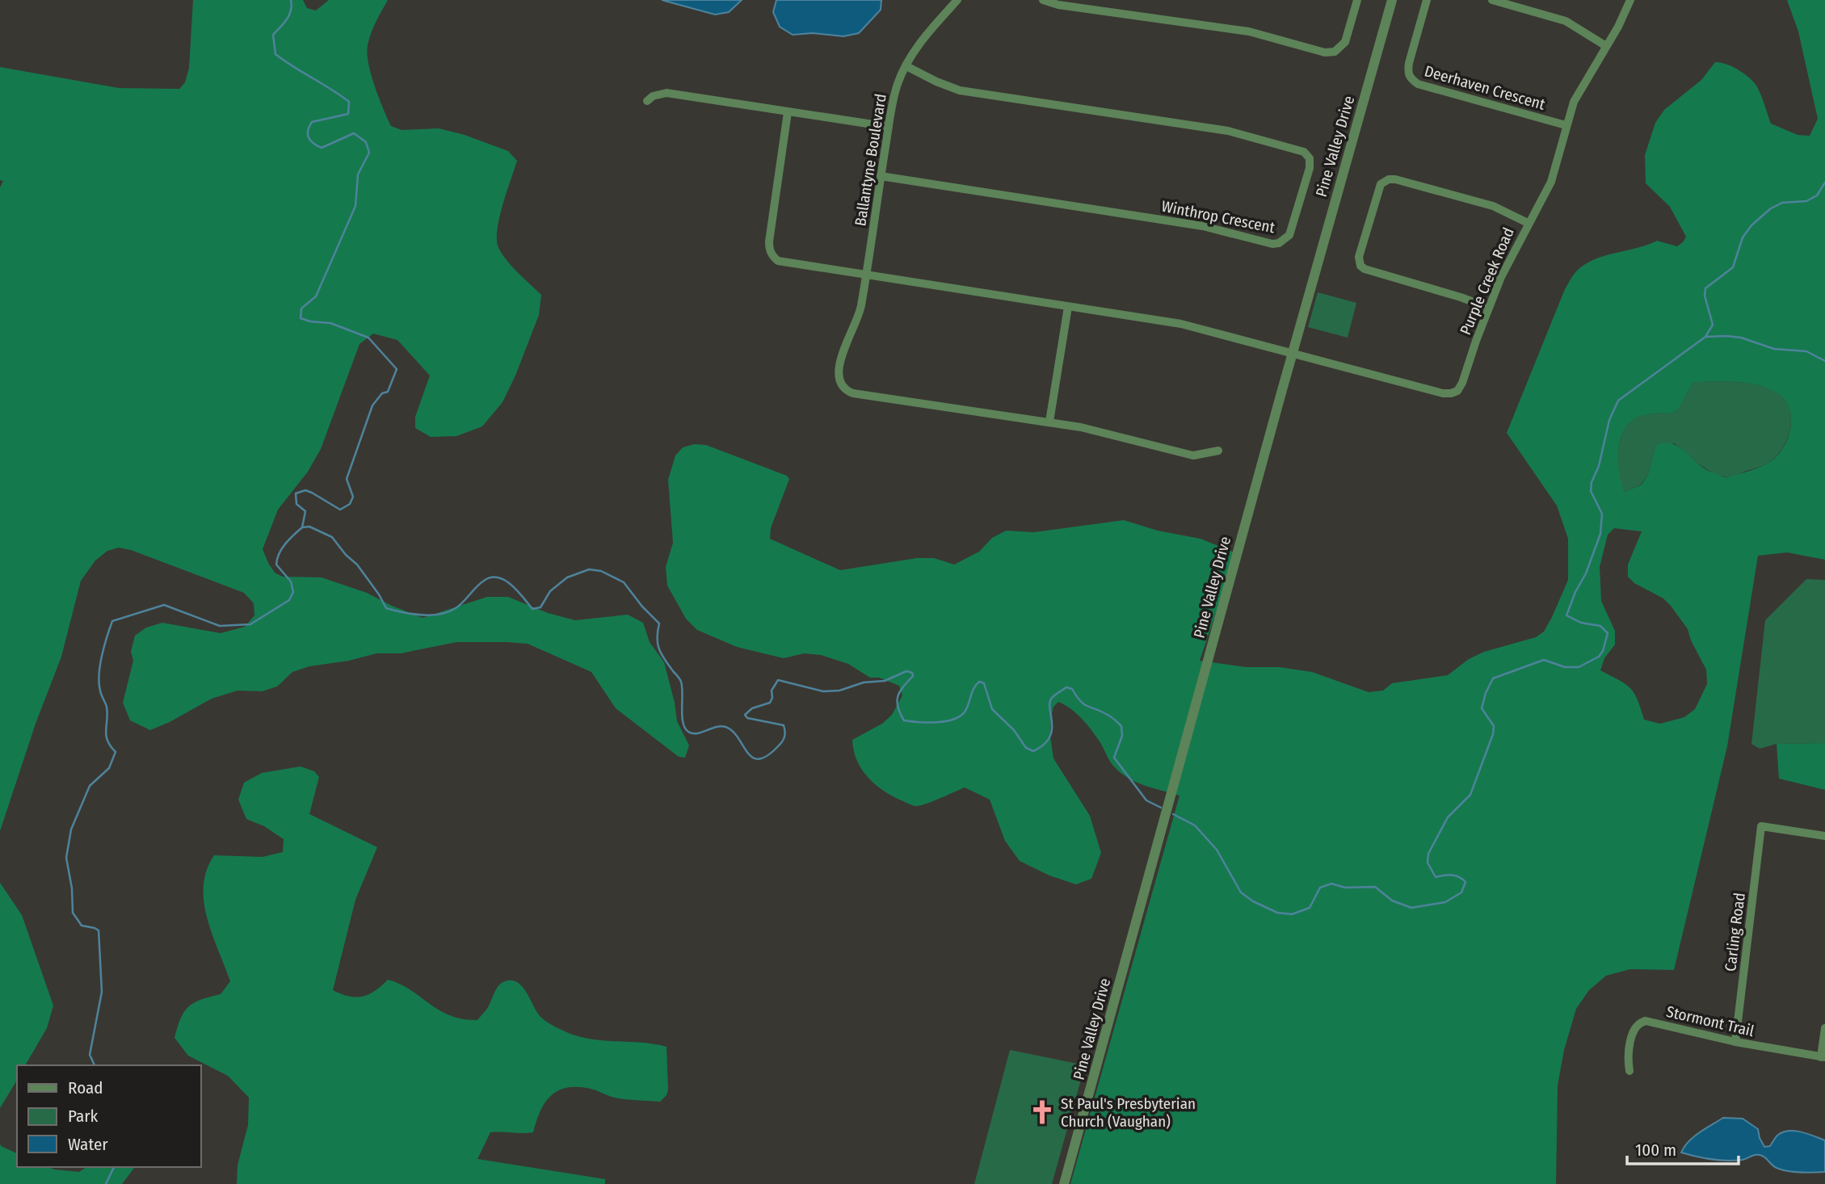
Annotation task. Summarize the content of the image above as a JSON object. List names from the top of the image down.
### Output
{
  "streets": {
    "street": [
      "Deerhaven Crescent",
      "Pine Valley Drive",
      "Ballantyne Boulevard",
      "Winthrop Crescent",
      "Purple Creek Road",
      "Carling Road",
      "Stormont Trail"
    ]
  },
  "crossings": [
    ["Deerhaven Crescent", "Purple Creek Road"],
    ["Pine Valley Drive", "Purple Creek Road"],
    ["Ballantyne Boulevard", "Winthrop Crescent"],
    ["Carling Road", "Stormont Trail"]
  ],
  "places": {
    "church": ["St Paul's Presbyterian Church (Vaughan)"]
  },
  "legend": ["Road", "Park", "Water"],
  "scale_bar": "100 m"
}
